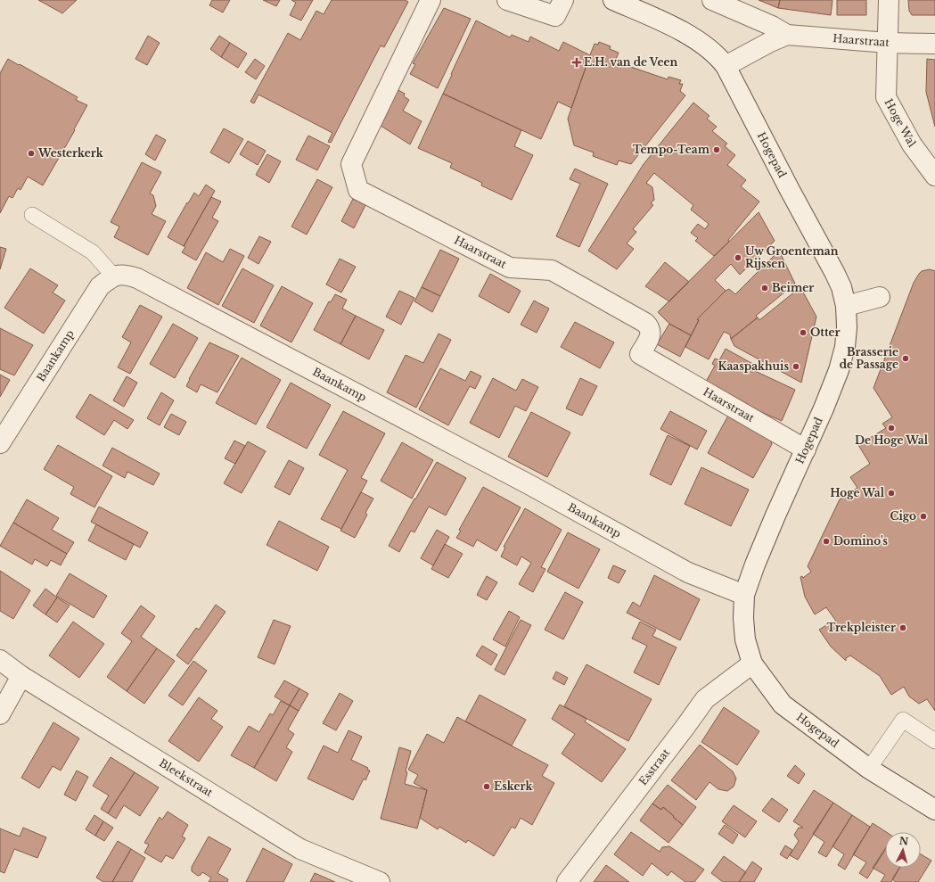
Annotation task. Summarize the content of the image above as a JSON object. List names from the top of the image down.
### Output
{
  "streets": {
    "street": [
      "Haarstraat",
      "Hoge Wal",
      "Hogepad",
      "Baankamp",
      "Esstraat",
      "Bleekstraat"
    ]
  },
  "crossings": [
    ["Haarstraat", "Hoge Wal"],
    ["Haarstraat", "Hogepad"],
    ["Hogepad", "Baankamp"],
    ["Hogepad", "Esstraat"]
  ],
  "places": {
    "health": ["E.H. van de Veen"],
    "other": [
      "Tempo-Team",
      "Westerkerk",
      "Uw Groenteman Rijssen",
      "Beimer",
      "Otter",
      "Brasserie de Passage",
      "Kaaspakhuis",
      "De Hoge Wal",
      "Hoge Wal",
      "Cigo",
      "Domino's",
      "Trekpleister",
      "Eskerk"
    ]
  },
  "north": "top"
}
